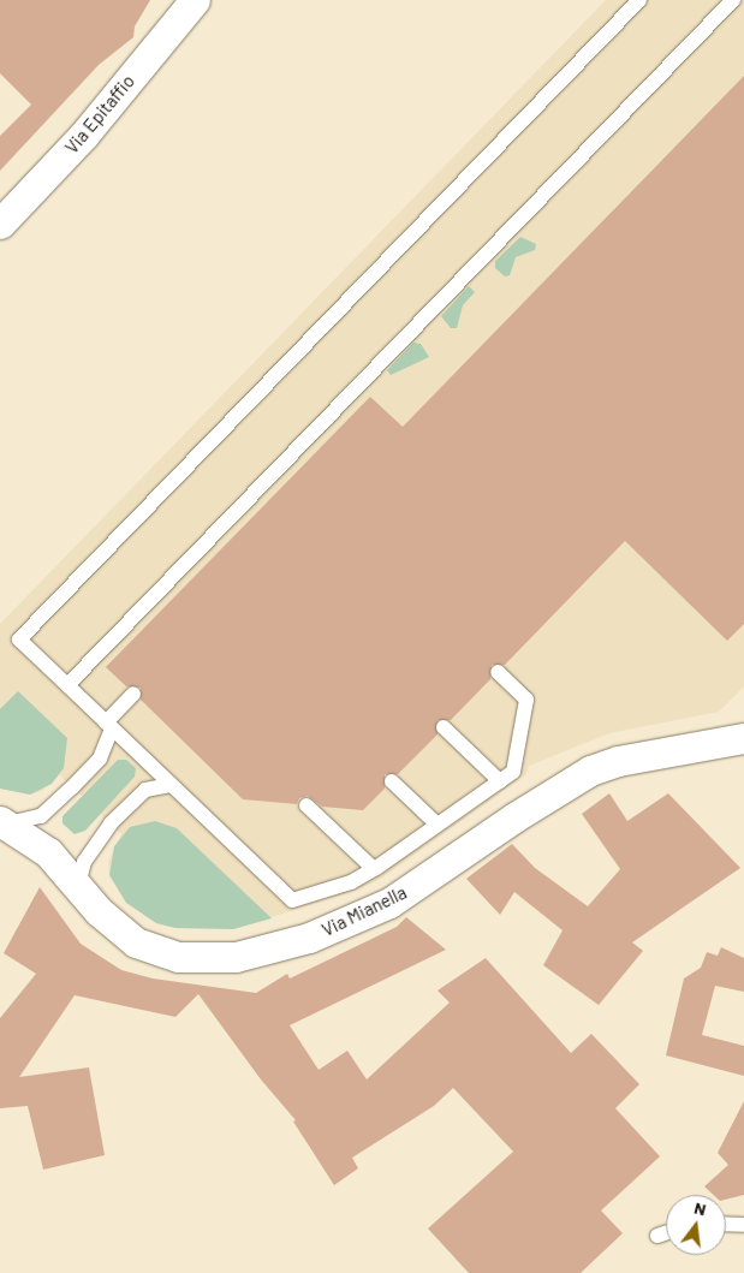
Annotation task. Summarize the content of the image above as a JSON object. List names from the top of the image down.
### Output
{
  "streets": {
    "street": ["Via Epitaffio", "Via Mianella"]
  },
  "north": "top"
}
